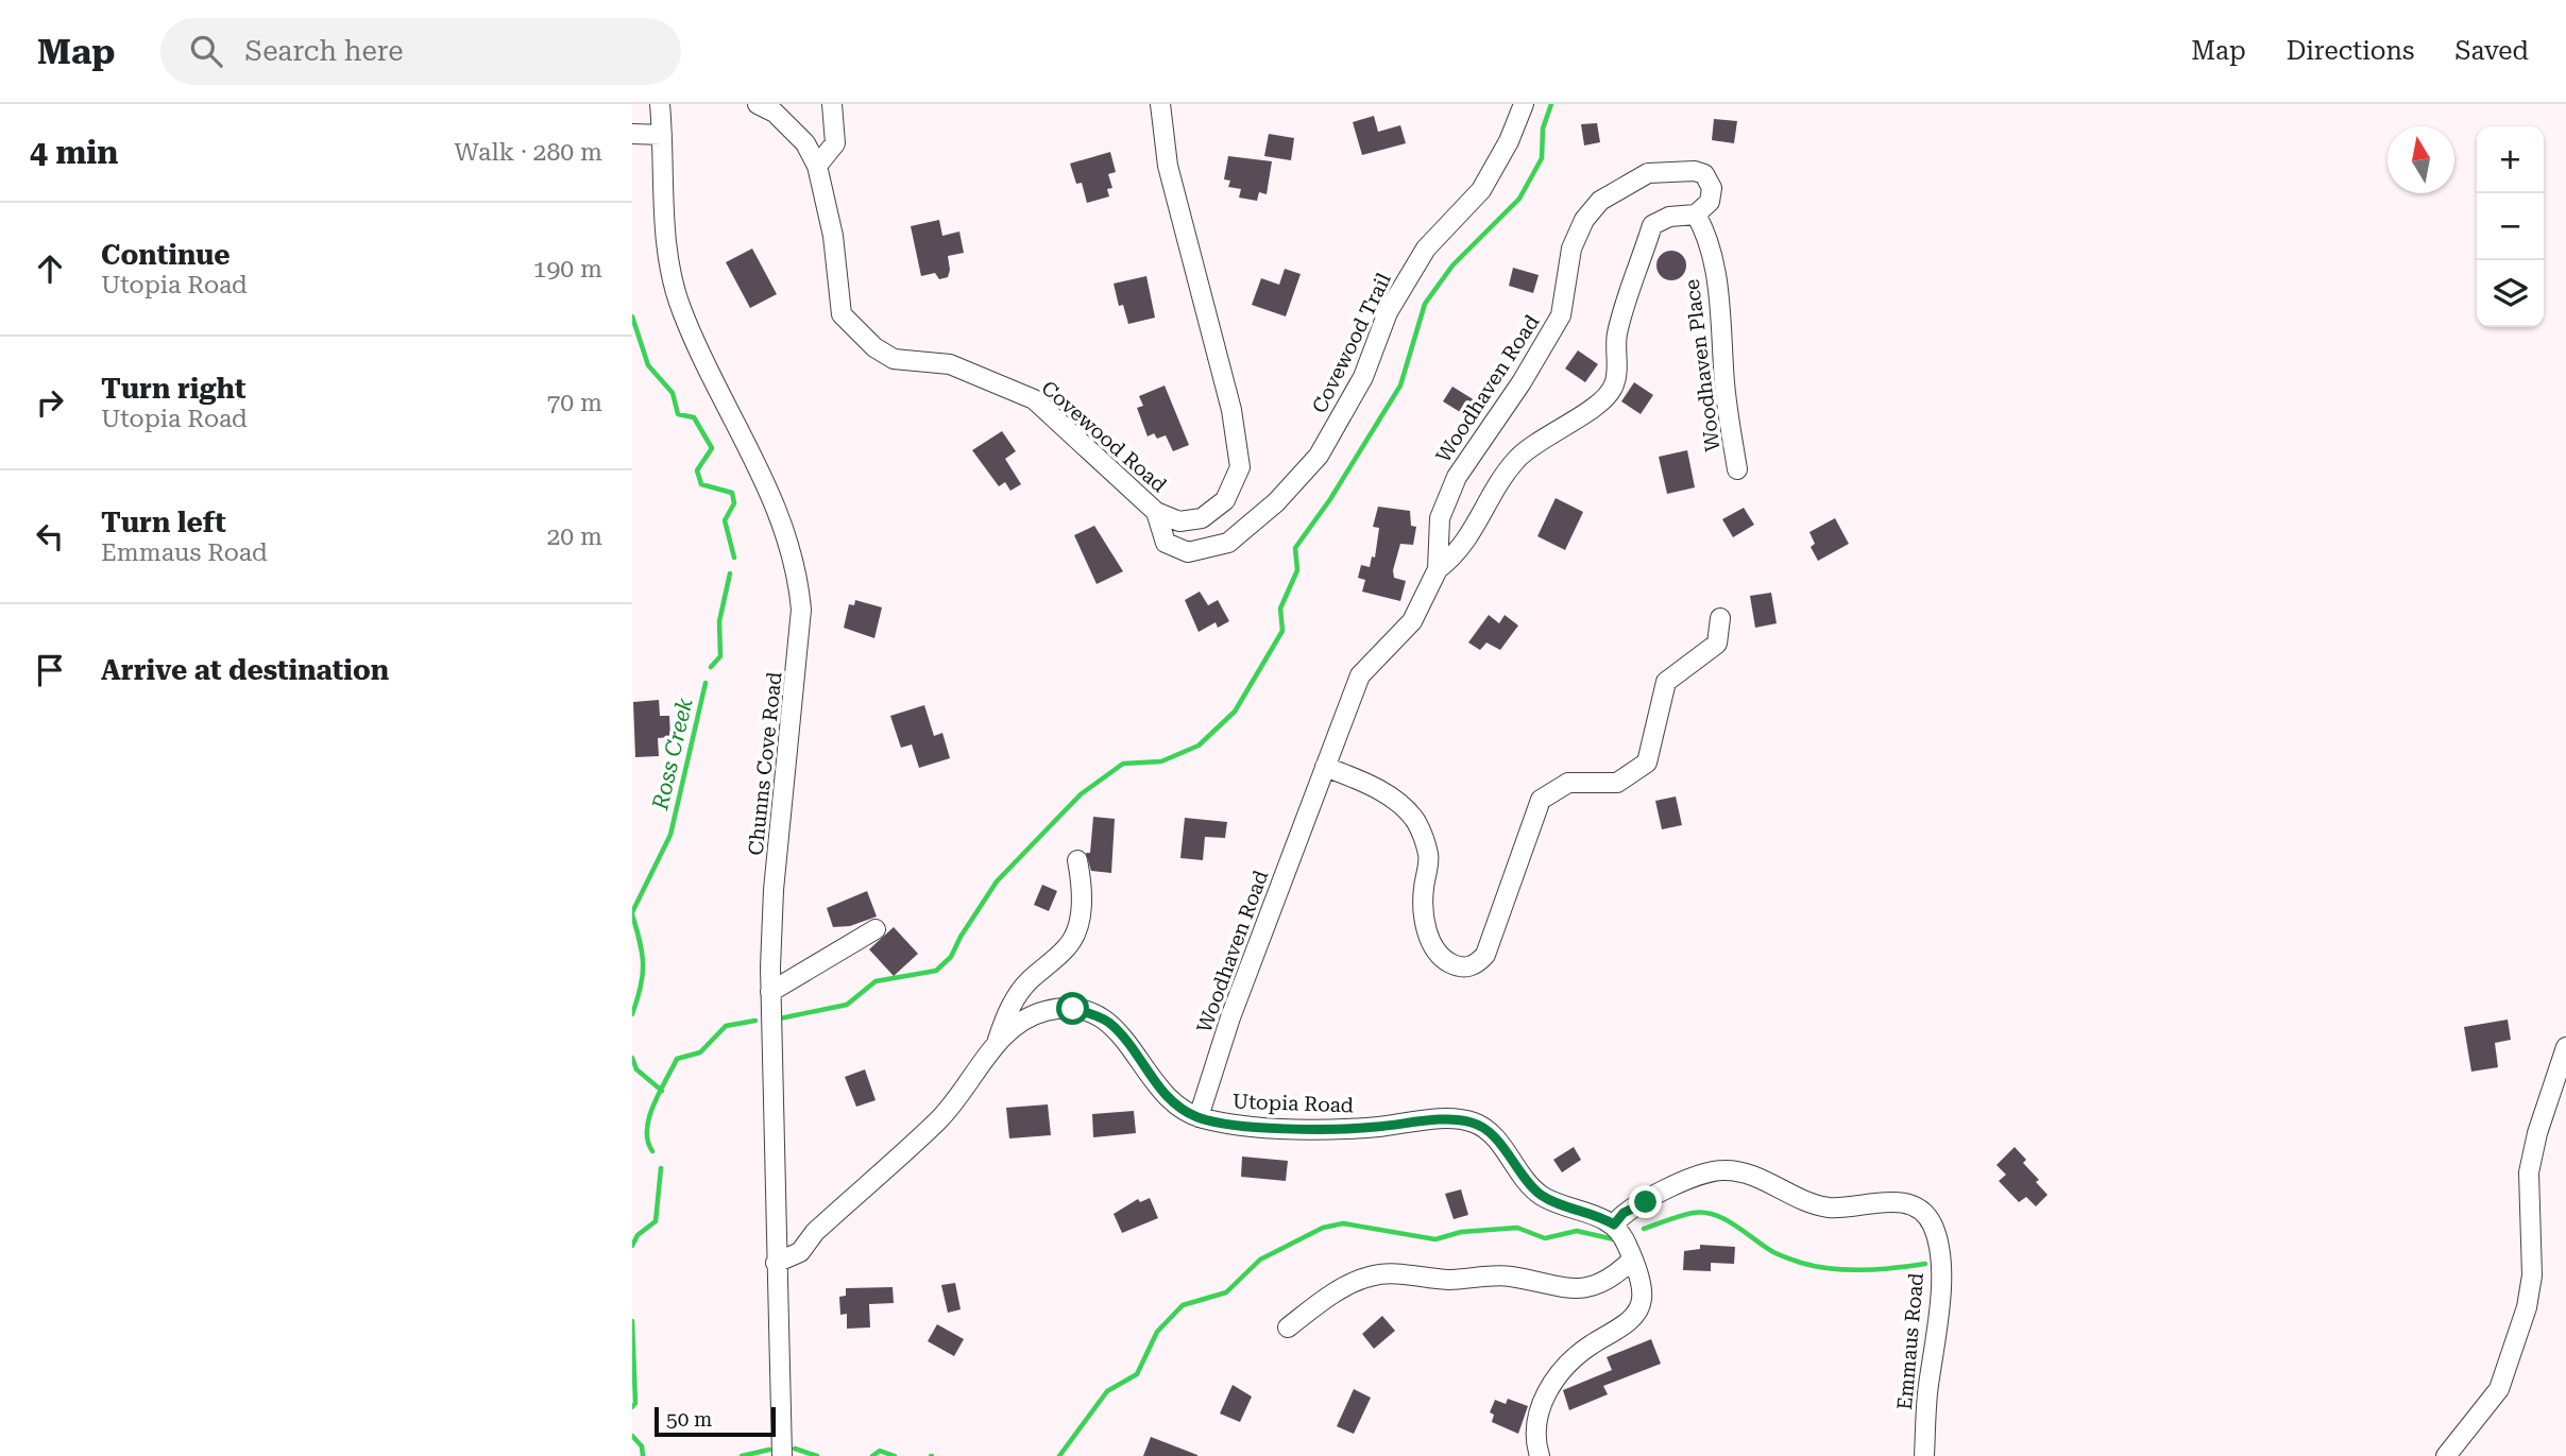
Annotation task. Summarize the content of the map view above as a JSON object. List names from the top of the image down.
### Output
{
  "streets": {
    "street": [
      "Covewood Trail",
      "Woodhaven Place",
      "Woodhaven Road",
      "Covewood Road",
      "Chunns Cove Road",
      "Utopia Road",
      "Emmaus Road"
    ]
  },
  "crossings": [
    ["Covewood Trail", "Covewood Road"],
    ["Woodhaven Place", "Woodhaven Road"],
    ["Woodhaven Road", "Utopia Road"],
    ["Chunns Cove Road", "Utopia Road"],
    ["Utopia Road", "Emmaus Road"]
  ],
  "water": ["Ross Creek"],
  "scale_bar": "50 m",
  "north": "top",
  "page": {
    "header": "Map",
    "search": "Search here",
    "nav": ["Map", "Directions", "Saved"],
    "heading": ["4 min", "Walk · 280 m"],
    "map_buttons": ["+", "−"],
    "list": [
      ["Continue", "Utopia Road", "190 m"],
      ["Turn right", "Utopia Road", "70 m"],
      ["Turn left", "Emmaus Road", "20 m"],
      "Arrive at destination"
    ],
    "scale": "50 m"
  }
}
